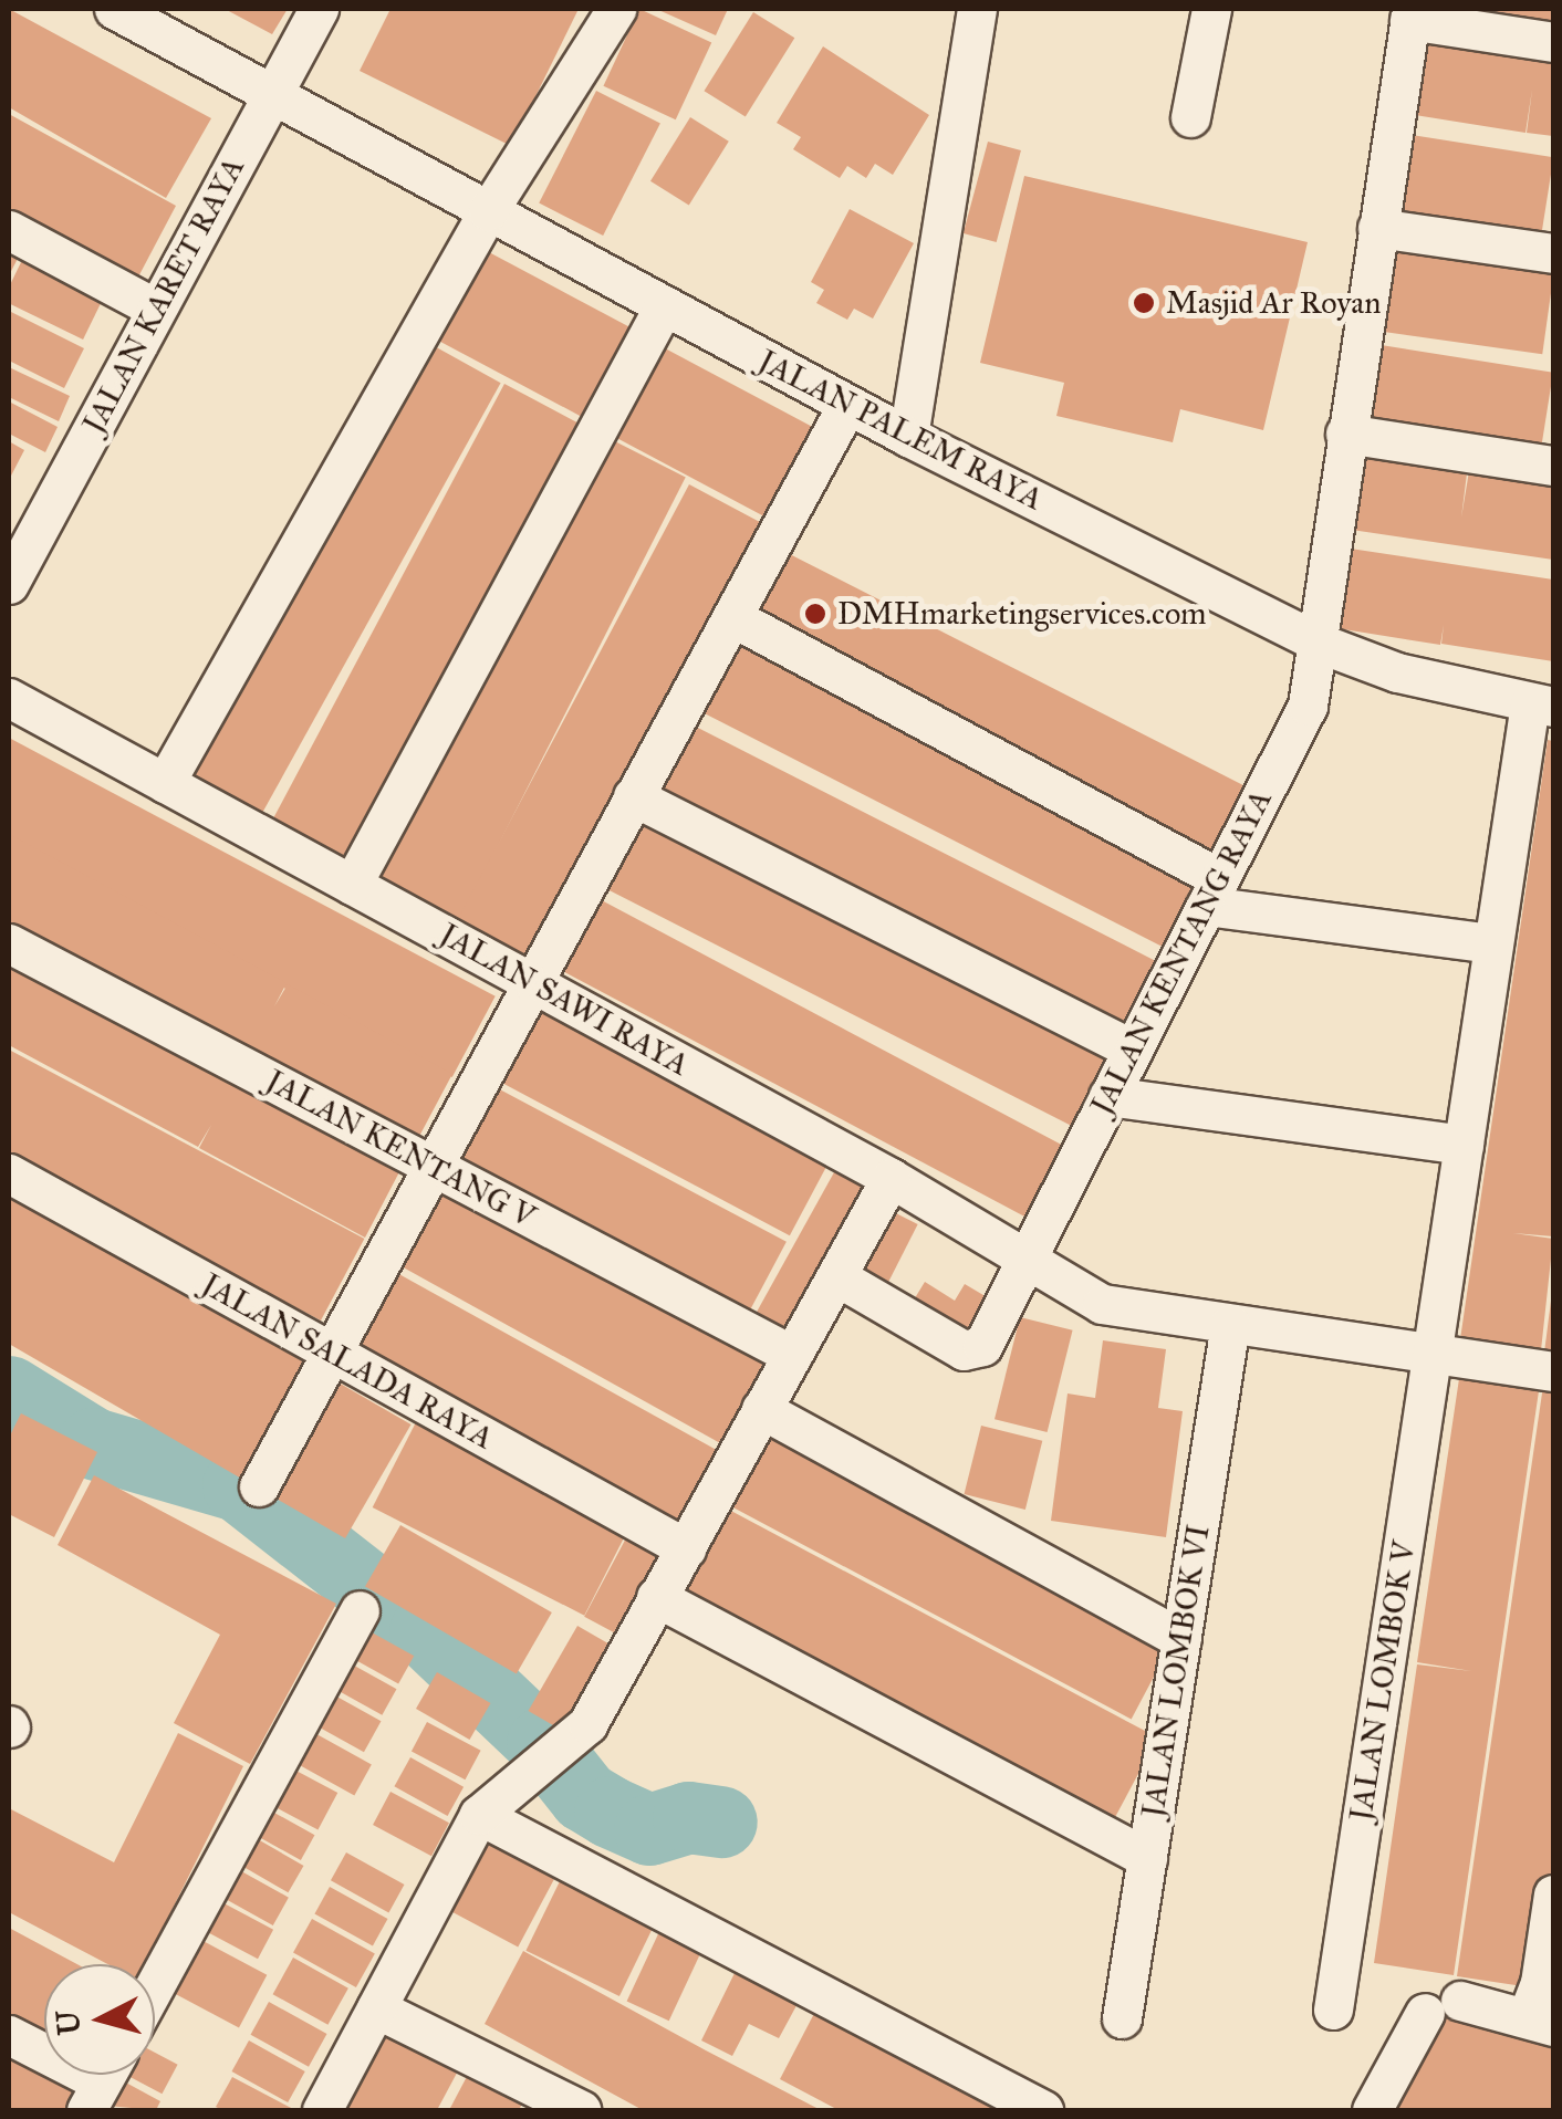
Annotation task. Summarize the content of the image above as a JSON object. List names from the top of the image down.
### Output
{
  "streets": {
    "street": [
      "JALAN KARET RAYA",
      "JALAN PALEM RAYA",
      "JALAN KENTANG RAYA",
      "JALAN SAWI RAYA",
      "JALAN KENTANG V",
      "JALAN SALADA RAYA",
      "JALAN LOMBOK VI",
      "JALAN LOMBOK V"
    ]
  },
  "crossings": [
    ["JALAN KARET RAYA", "JALAN PALEM RAYA"],
    ["JALAN PALEM RAYA", "JALAN KENTANG RAYA"],
    ["JALAN PALEM RAYA", "JALAN LOMBOK V"],
    ["JALAN KENTANG RAYA", "JALAN SAWI RAYA"],
    ["JALAN SAWI RAYA", "JALAN LOMBOK VI"],
    ["JALAN SAWI RAYA", "JALAN LOMBOK V"]
  ],
  "places": ["Masjid Ar Royan", "DMHmarketingservices.com"],
  "north": "left"
}
